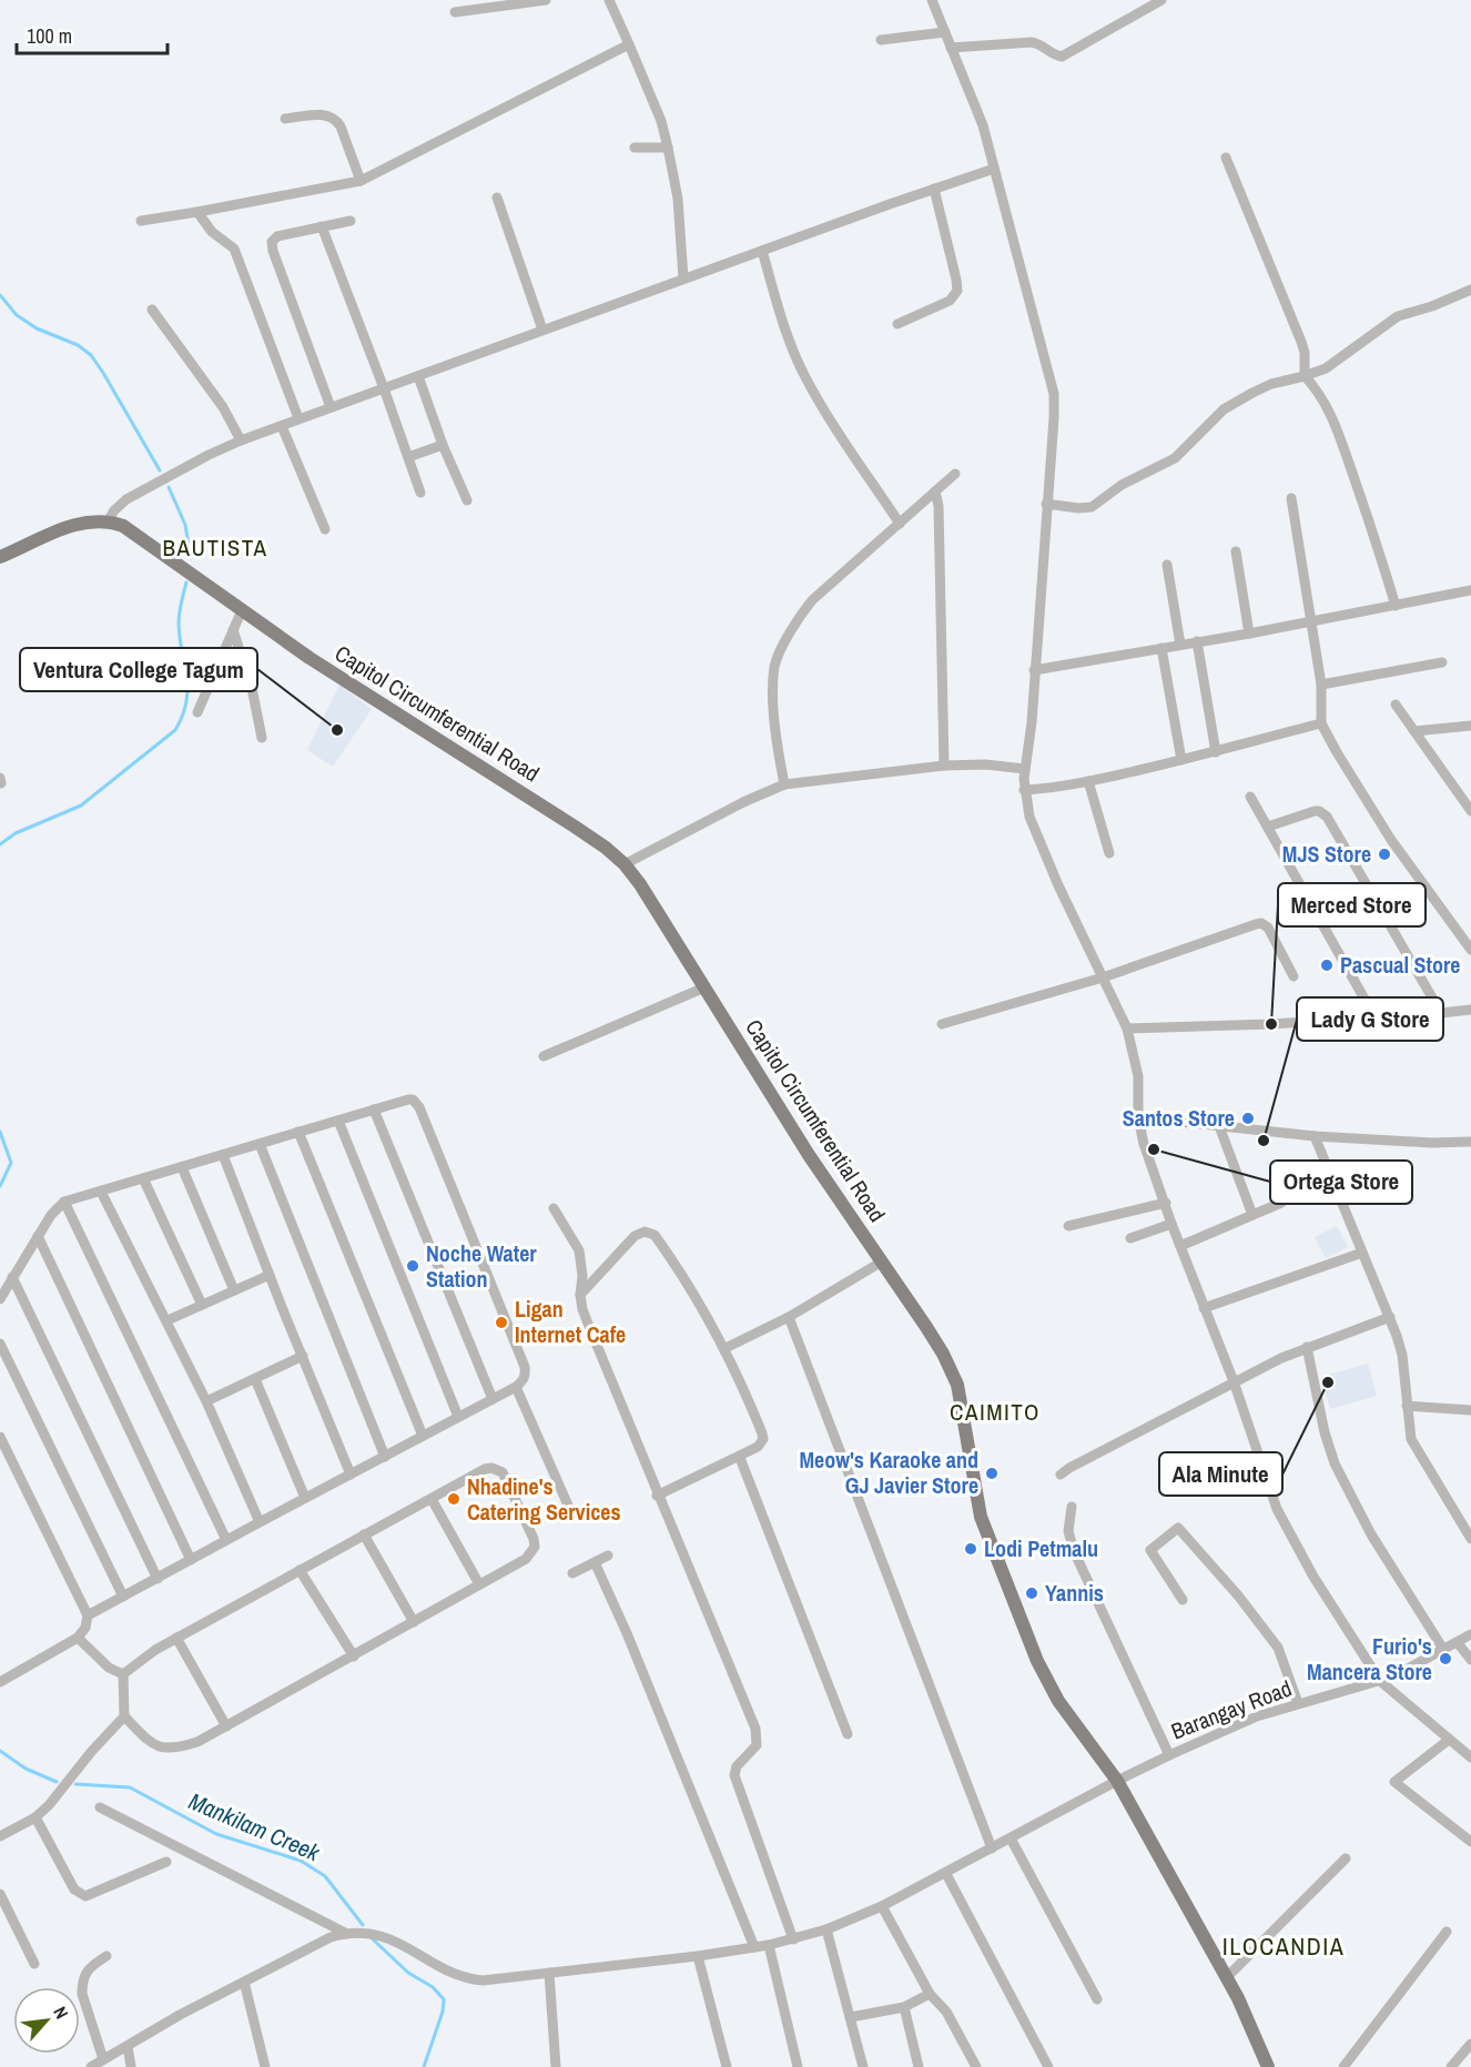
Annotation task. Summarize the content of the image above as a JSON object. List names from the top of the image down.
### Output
{
  "streets": {
    "main road": ["Capitol Circumferential Road"],
    "street": ["Barangay Road"]
  },
  "crossings": [
    ["Capitol Circumferential Road", "Barangay Road"]
  ],
  "districts": ["BAUTISTA", "CAIMITO", "ILOCANDIA"],
  "water": ["Mankilam Creek"],
  "places": [
    "Ventura College Tagum",
    "MJS Store",
    "Pascual Store",
    "Merced Store",
    "Santos Store",
    "Lady G Store",
    "Ortega Store",
    "Noche Water Station",
    "Ligan Internet Cafe",
    "Ala Minute",
    "Meow's Karaoke and GJ Javier Store",
    "Nhadine's Catering Services",
    "Lodi Petmalu",
    "Yannis",
    "Furio's Mancera Store"
  ],
  "scale_bar": "100 m",
  "north": "top right"
}
